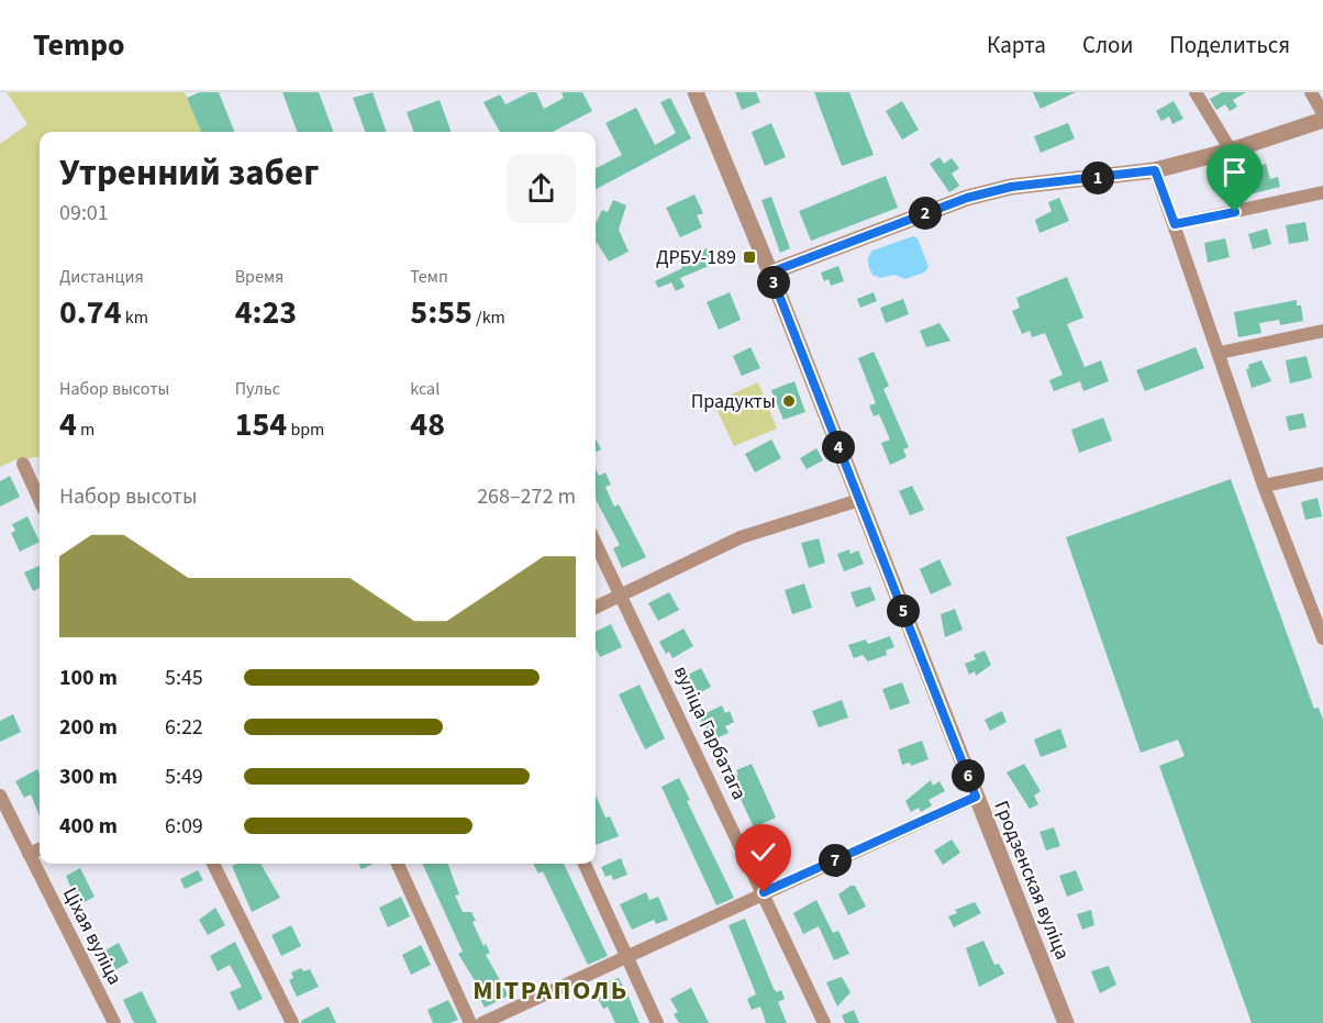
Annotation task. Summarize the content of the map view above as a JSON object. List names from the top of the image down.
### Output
{
  "streets": {
    "street": ["вуліца Гарбатага", "Гродзенская вуліца", "Ціхая вуліца"]
  },
  "districts": ["МІТРАПОЛЬ"],
  "places": {
    "transit": ["ДРБУ-189"],
    "other": ["Прадукты"]
  },
  "page": {
    "header": "Tempo",
    "nav": ["Карта", "Слои", "Поделиться"],
    "heading": ["Утренний забег", "09:01"],
    "pins": [
      "1",
      "2",
      "3",
      "4",
      "5",
      "6",
      "7"
    ],
    "stats": [
      ["Дистанция", "0.74 km"],
      ["Время", "4:23"],
      ["Темп", "5:55 /km"],
      ["Набор высоты", "4 m"],
      ["Пульс", "154 bpm"],
      ["kcal", "48"]
    ],
    "chart": ["Набор высоты", "268–272 m"],
    "list": [
      {
        "name": "100 m",
        "note": "5:45"
      },
      {
        "name": "200 m",
        "note": "6:22"
      },
      {
        "name": "300 m",
        "note": "5:49"
      },
      {
        "name": "400 m",
        "note": "6:09"
      }
    ]
  }
}
